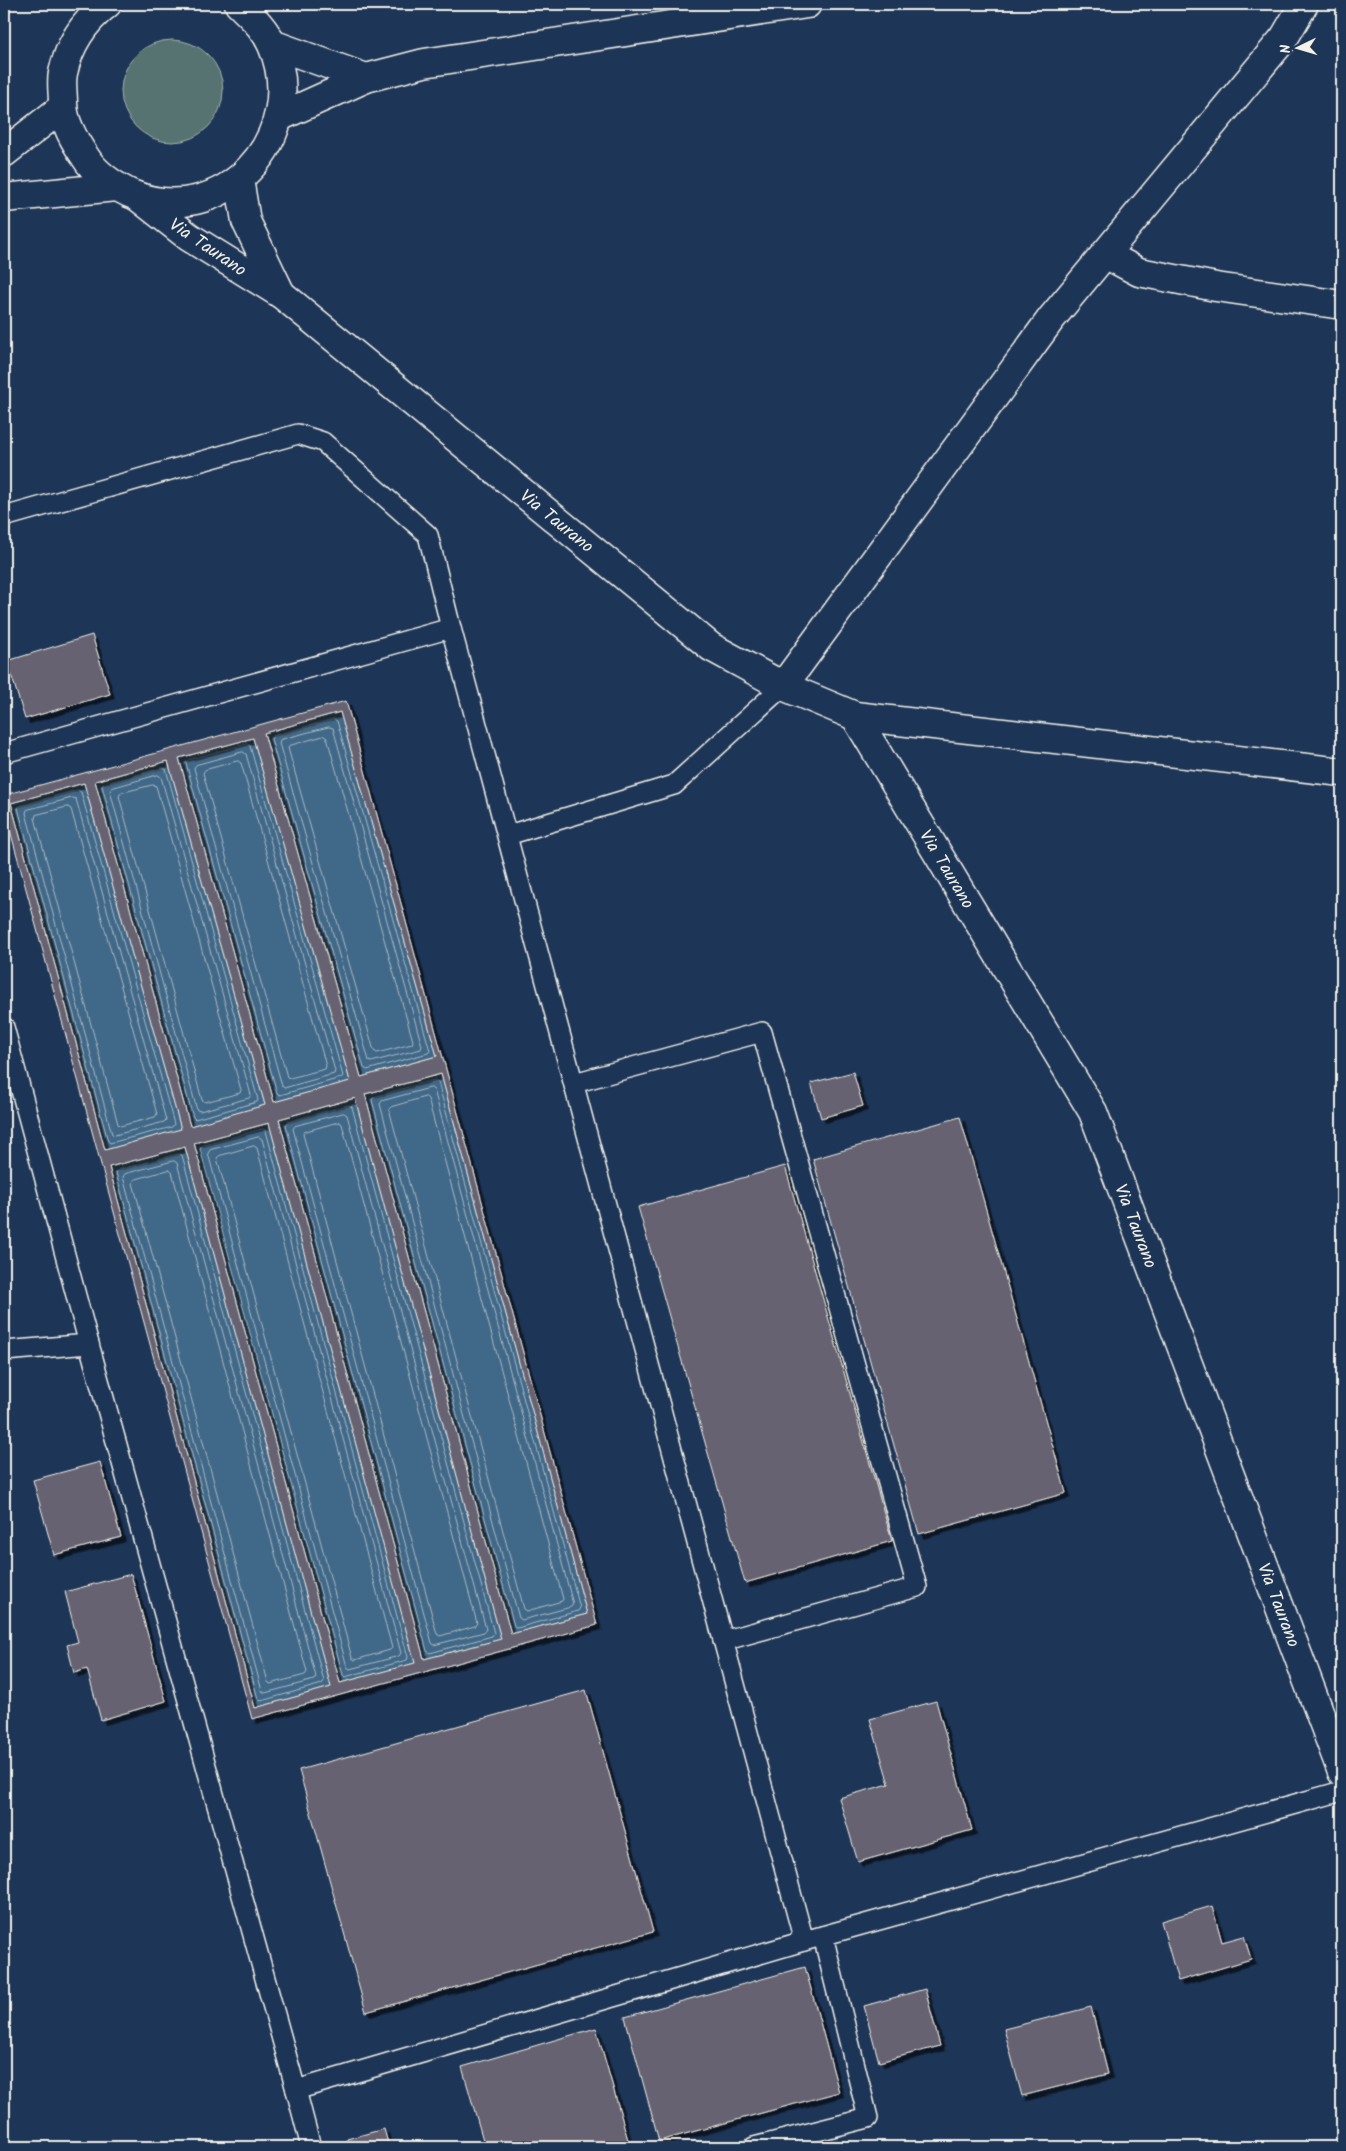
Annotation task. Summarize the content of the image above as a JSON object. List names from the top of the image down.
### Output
{
  "streets": {
    "street": ["Via Taurano"]
  },
  "north": "left"
}
